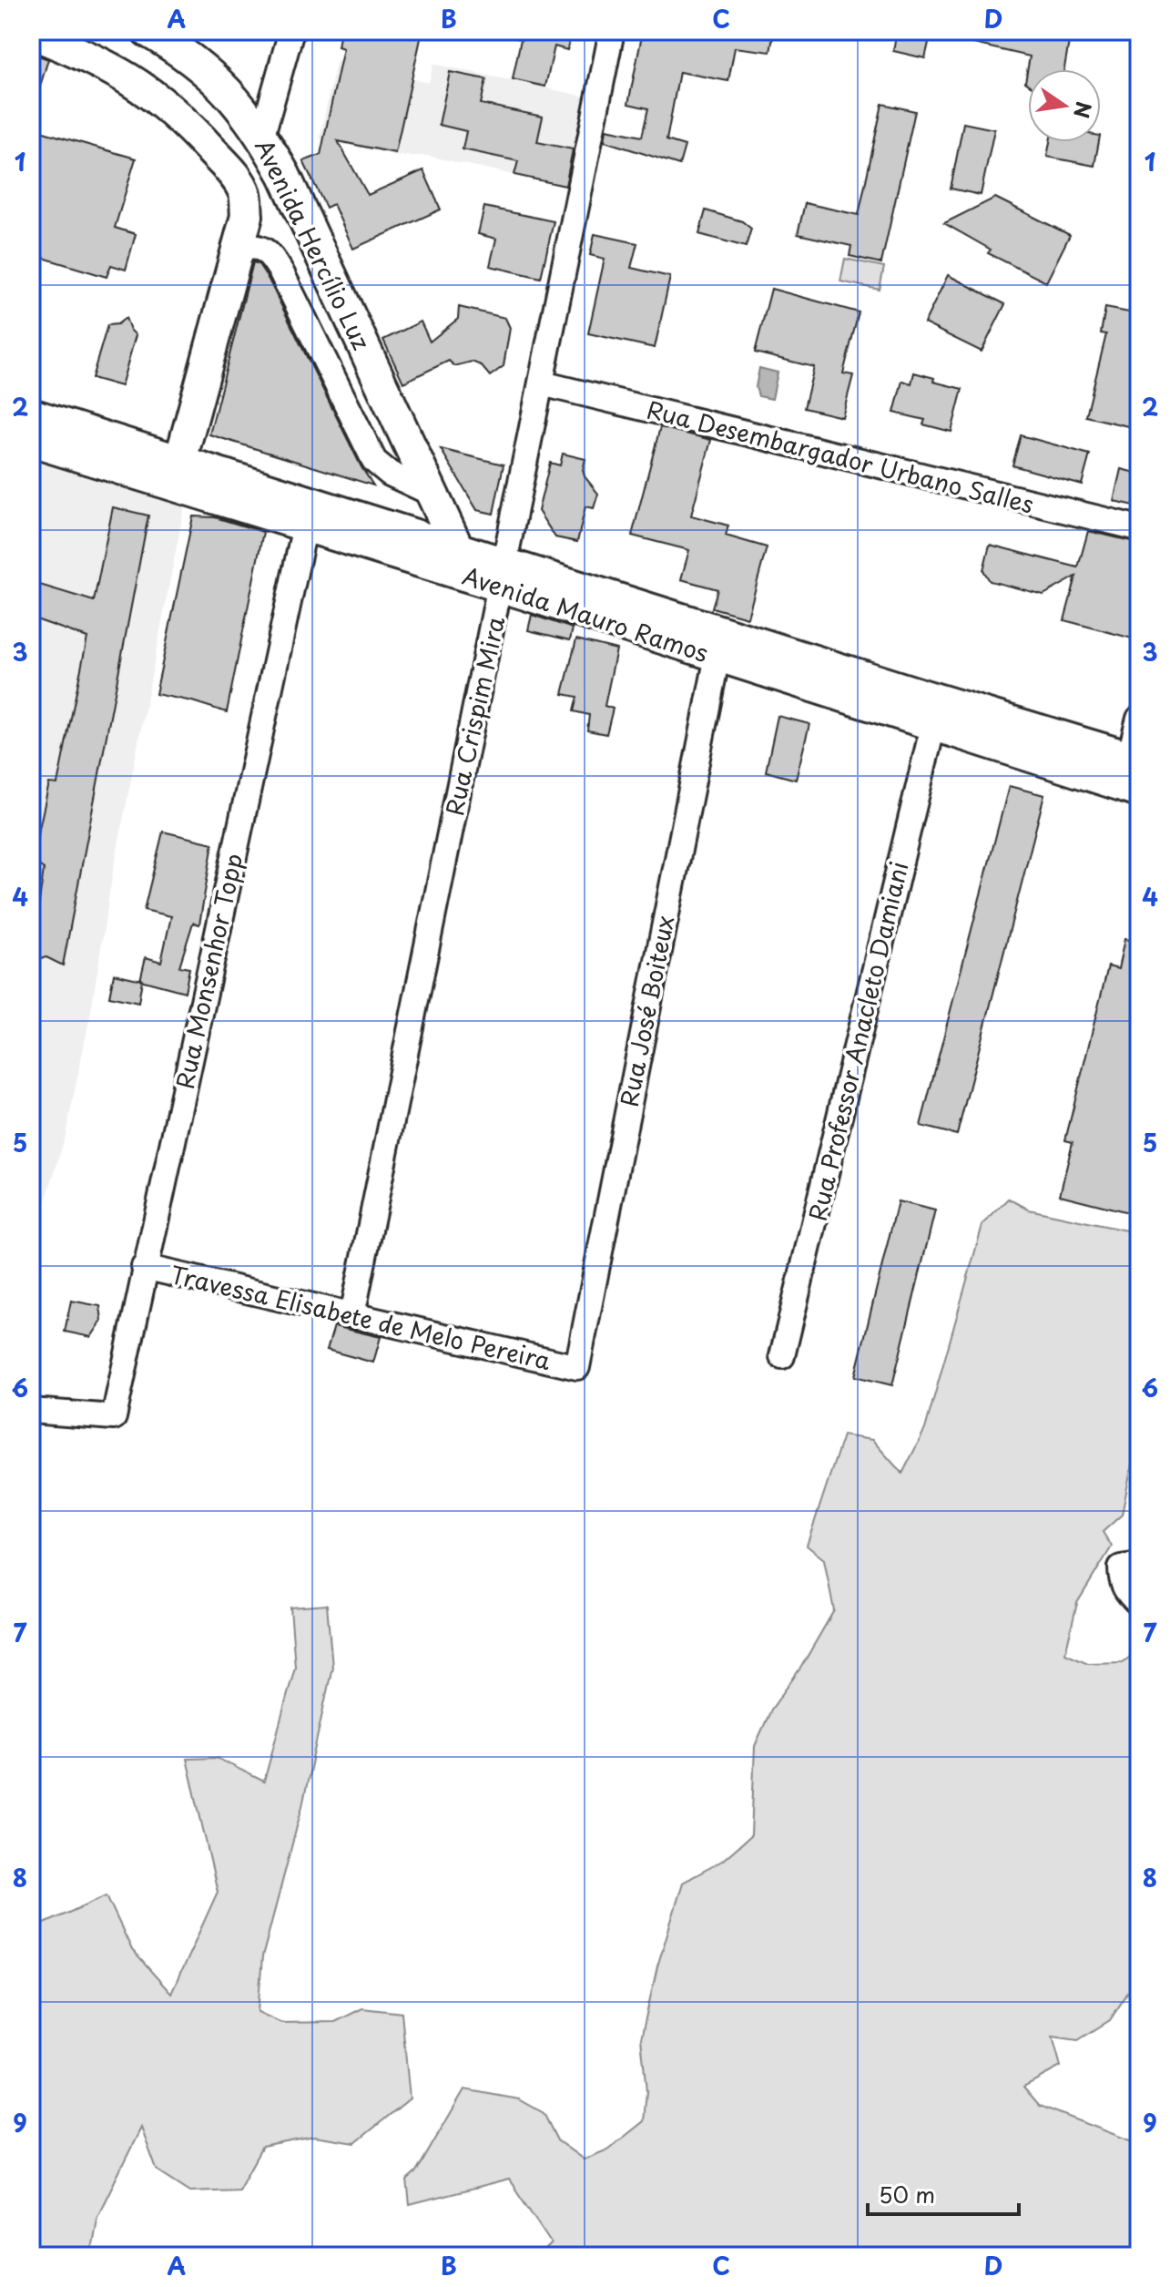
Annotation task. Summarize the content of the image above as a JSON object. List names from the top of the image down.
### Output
{
  "streets": {
    "main road": ["Avenida Hercílio Luz", "Avenida Mauro Ramos"],
    "street": [
      "Rua Desembargador Urbano Salles",
      "Rua Crispim Mira",
      "Rua Monsenhor Topp",
      "Rua José Boiteux",
      "Rua Professor Anacleto Damiani",
      "Travessa Elisabete de Melo Pereira"
    ]
  },
  "crossings": [
    ["Avenida Hercílio Luz", "Avenida Mauro Ramos"],
    ["Rua Desembargador Urbano Salles", "Rua Crispim Mira"],
    ["Avenida Mauro Ramos", "Rua Crispim Mira"],
    ["Avenida Mauro Ramos", "Rua Monsenhor Topp"],
    ["Avenida Mauro Ramos", "Rua José Boiteux"],
    ["Avenida Mauro Ramos", "Rua Professor Anacleto Damiani"],
    ["Rua Crispim Mira", "Travessa Elisabete de Melo Pereira"],
    ["Rua Monsenhor Topp", "Travessa Elisabete de Melo Pereira"],
    ["Rua José Boiteux", "Travessa Elisabete de Melo Pereira"]
  ],
  "scale_bar": "50 m",
  "north": "right",
  "grid": {
    "columns": [
      "A",
      "B",
      "C",
      "D"
    ],
    "rows": [
      "1",
      "2",
      "3",
      "4",
      "5",
      "6",
      "7",
      "8",
      "9"
    ]
  }
}
